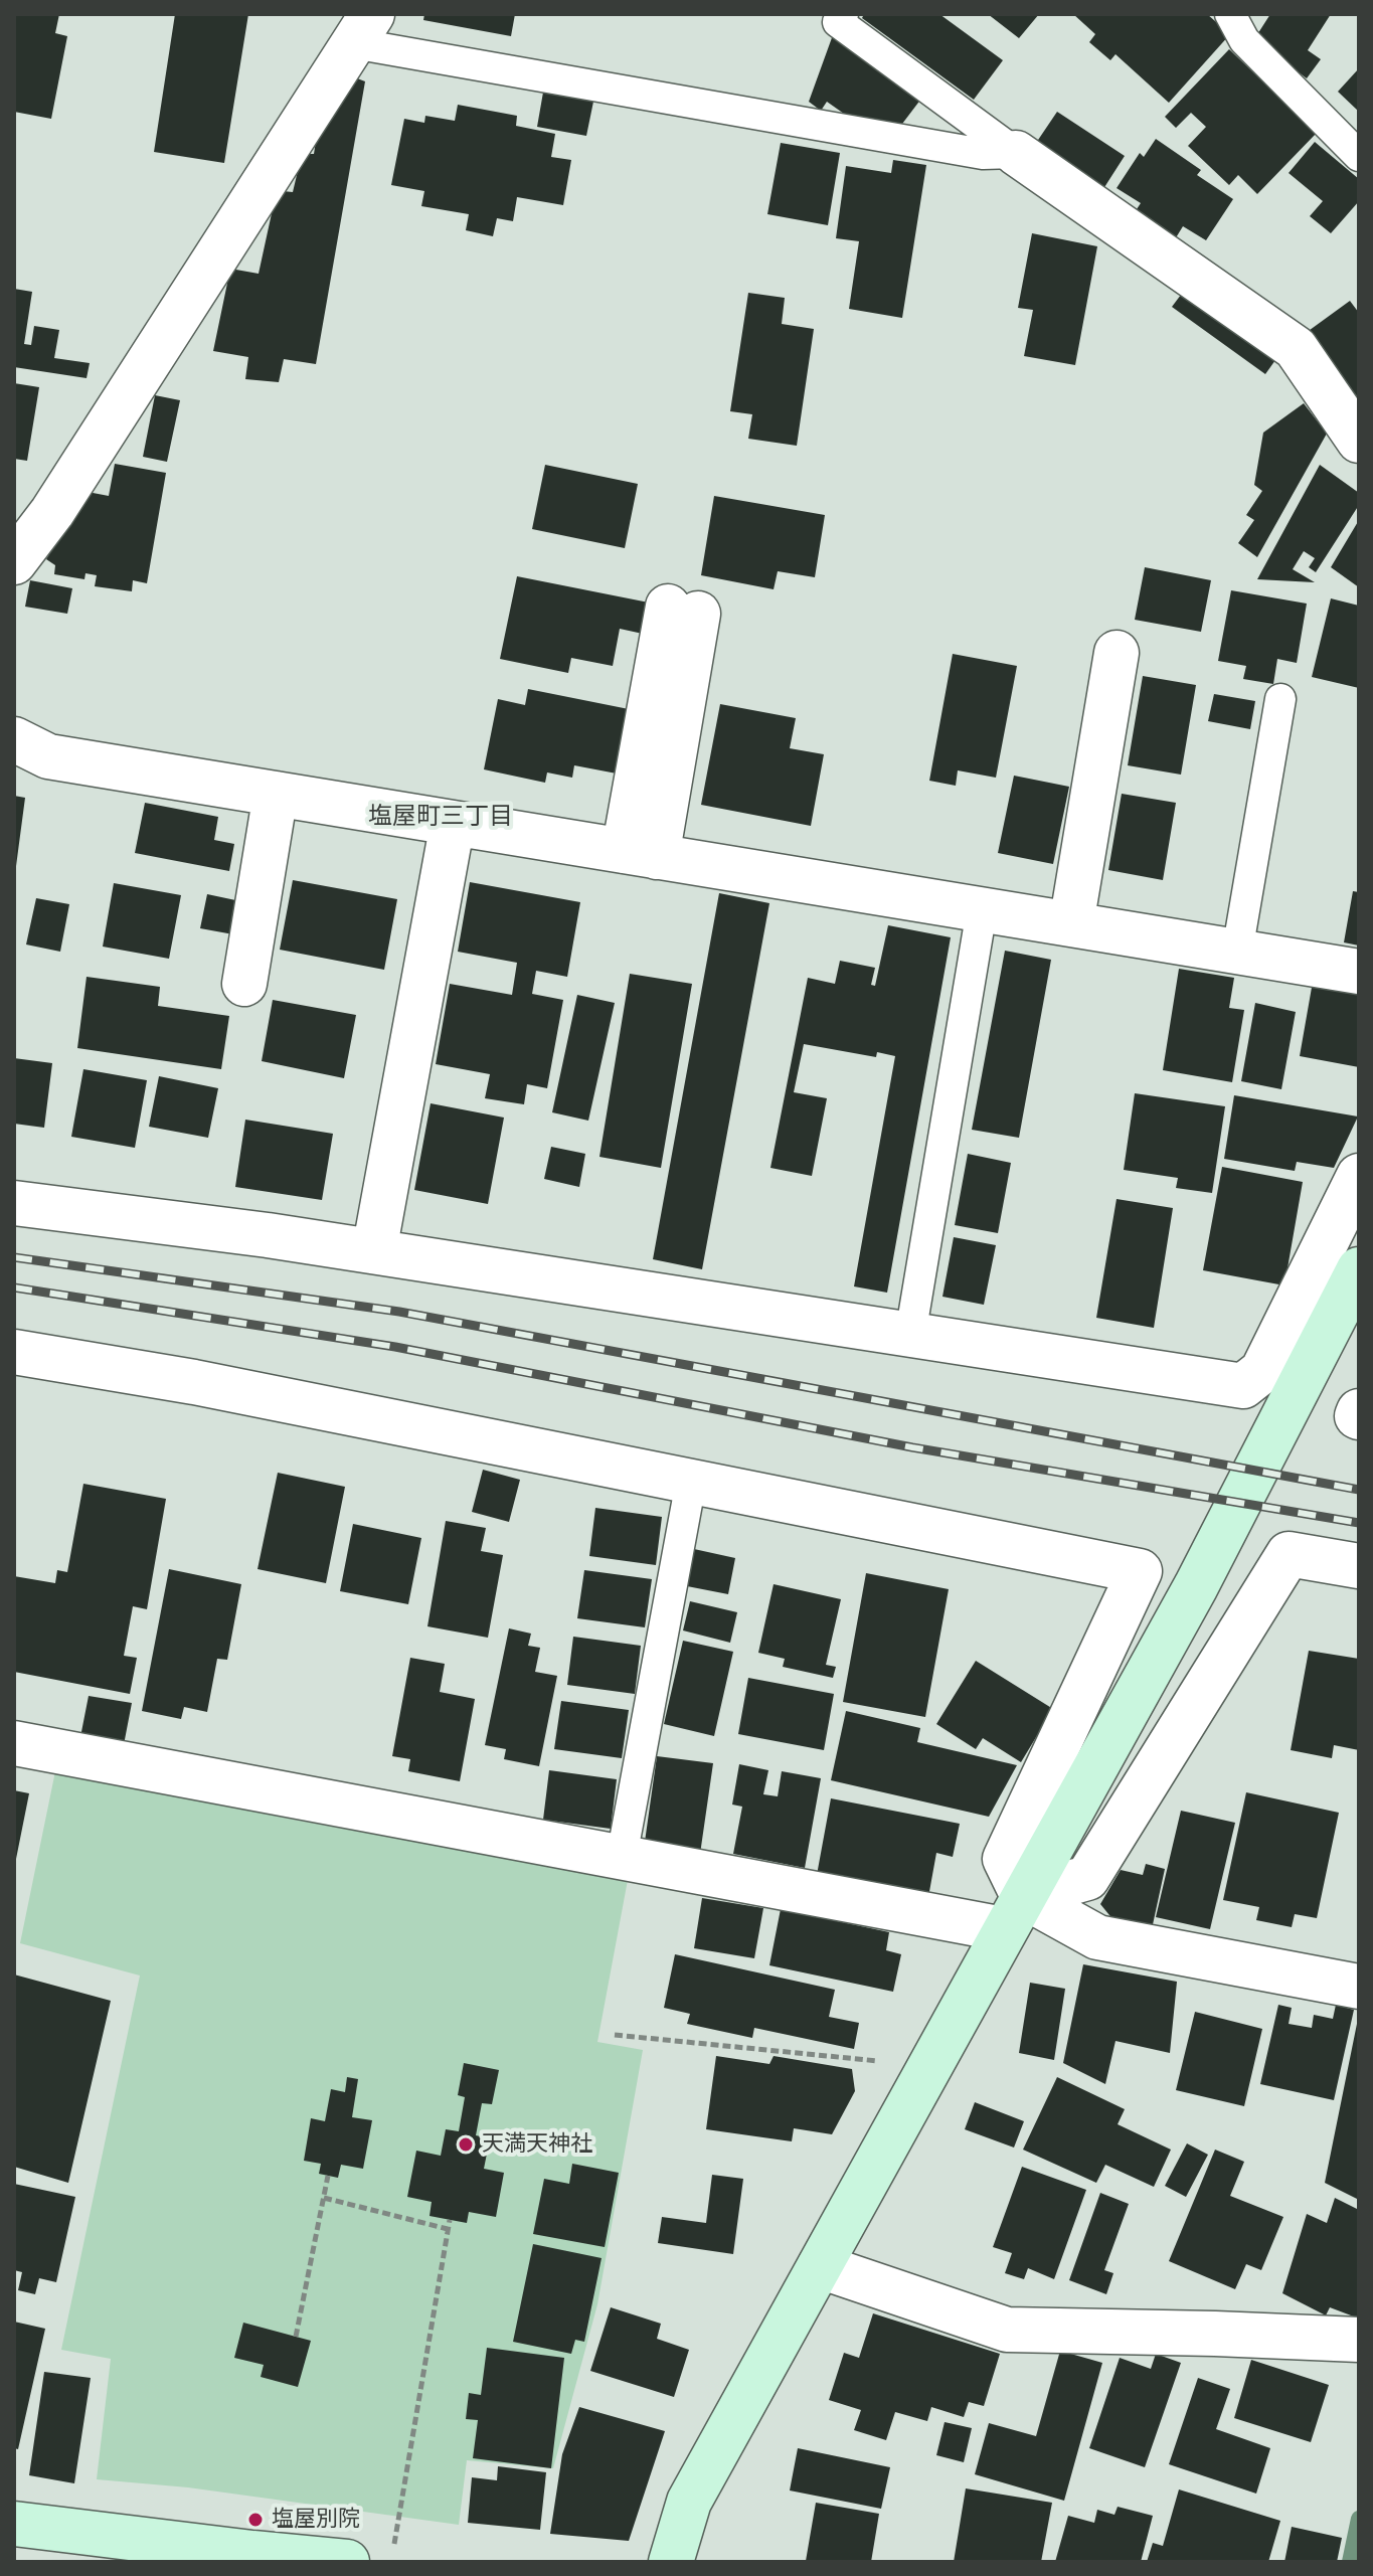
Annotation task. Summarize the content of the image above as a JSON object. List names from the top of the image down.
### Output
{
  "districts": ["塩屋町三丁目"],
  "places": ["天満天神社", "塩屋別院"]
}
